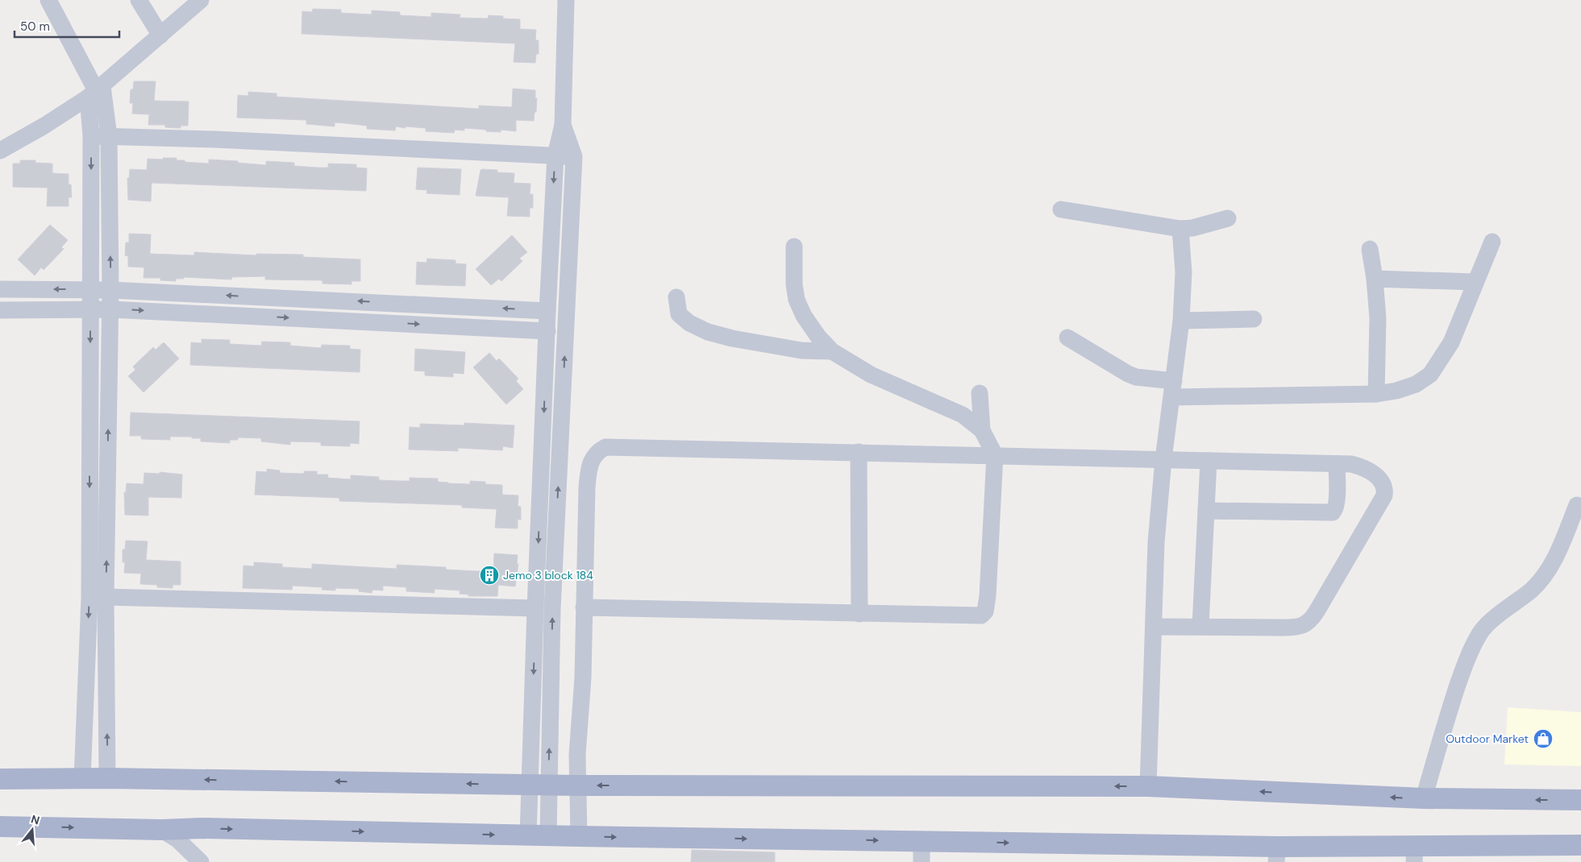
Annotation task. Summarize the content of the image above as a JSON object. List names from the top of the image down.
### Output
{
  "places": {
    "building": ["Jemo 3 block 184"],
    "shop": ["Outdoor Market"]
  },
  "scale_bar": "50 m",
  "north": "top"
}
